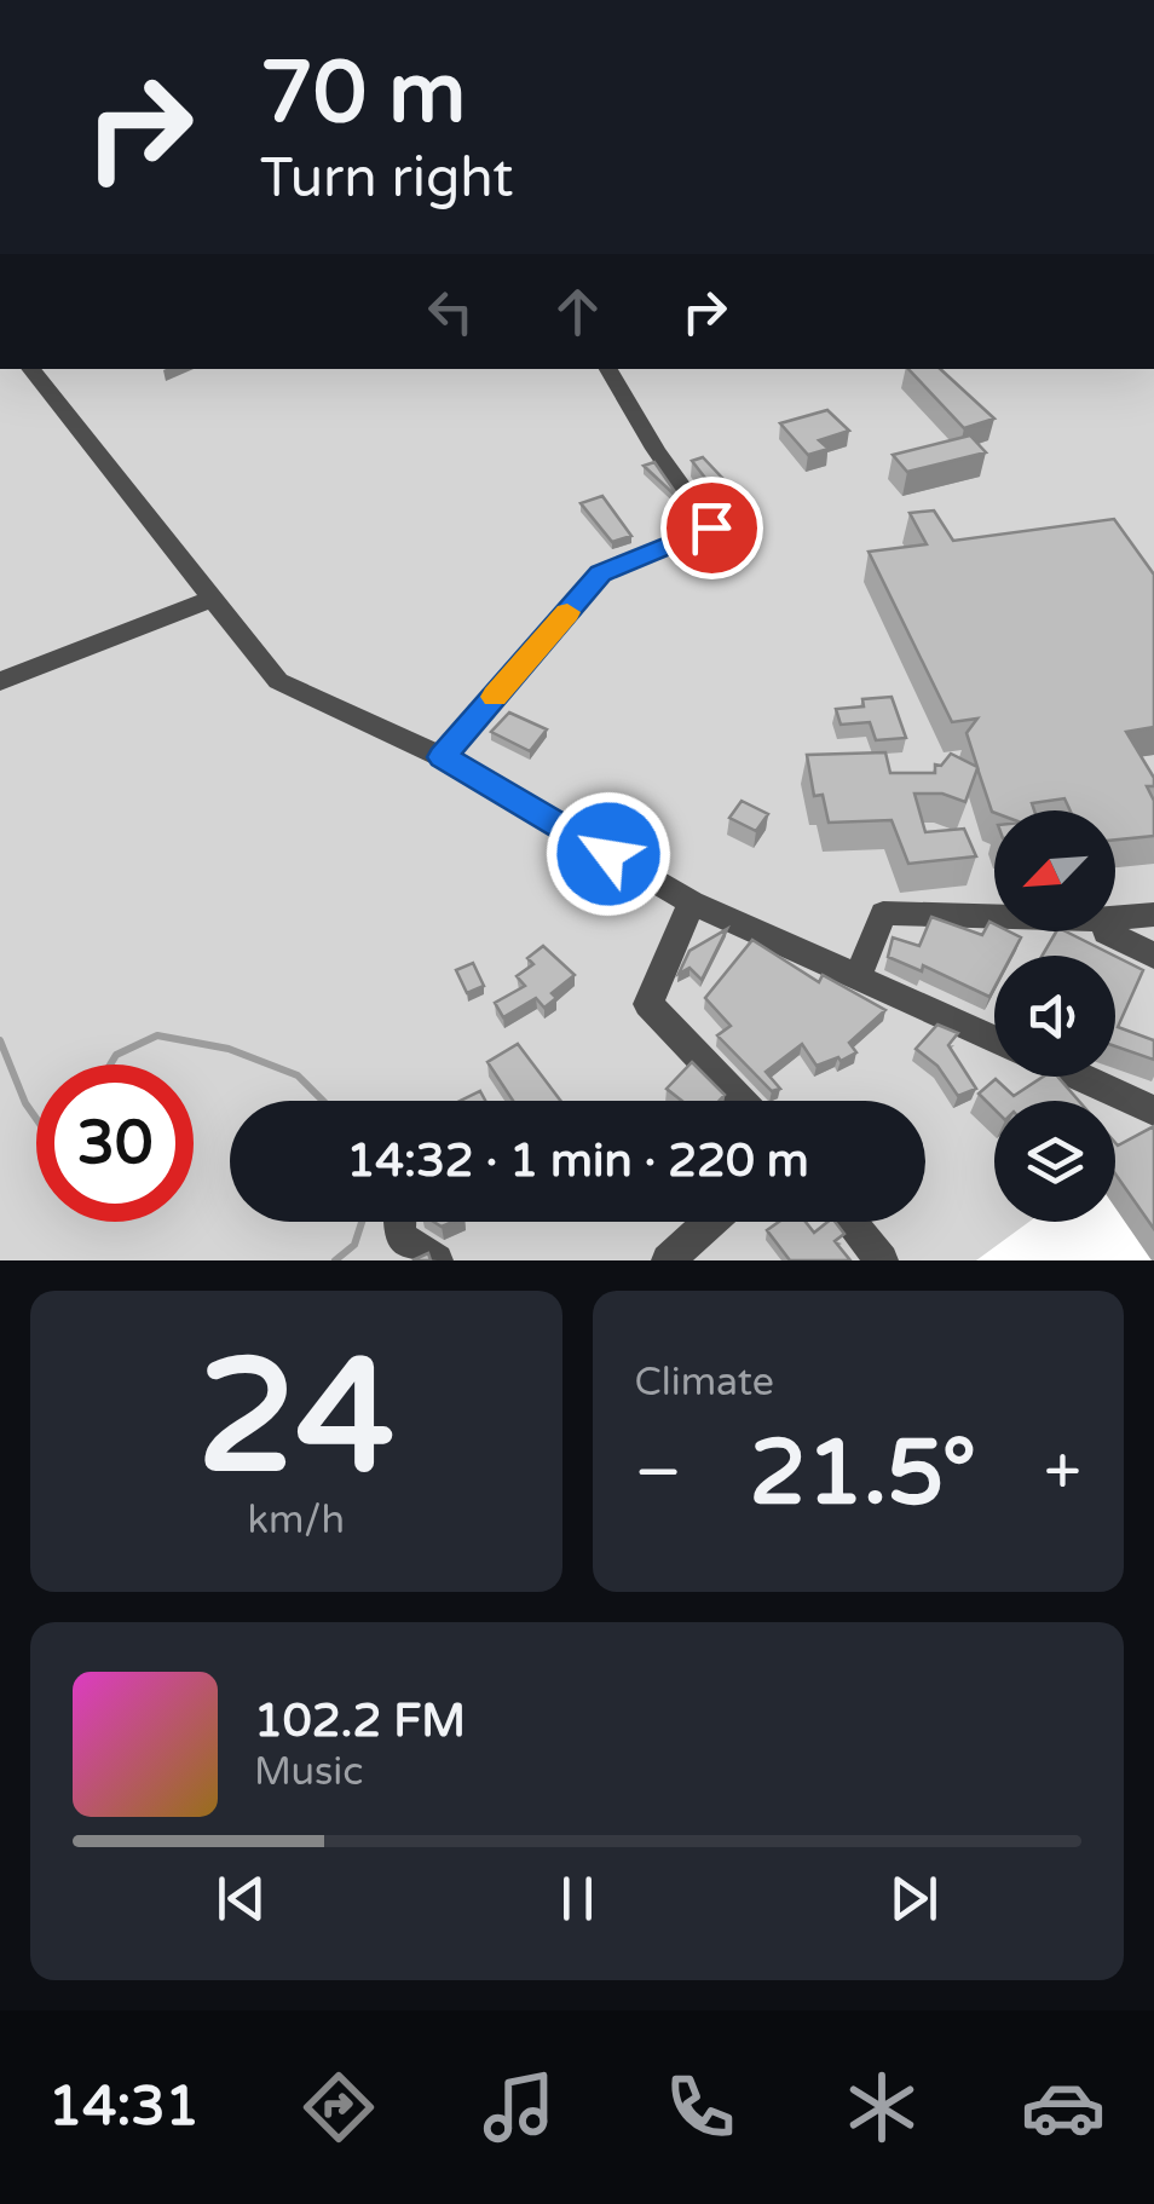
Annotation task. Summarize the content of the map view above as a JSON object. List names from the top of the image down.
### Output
{
  "north": "bottom left",
  "page": {
    "turn": ["70 m", "Turn right"],
    "limit": "30",
    "trip": "14:32 · 1 min · 220 m",
    "tile": [
      ["24", "km/h"],
      "Climate"
    ],
    "heat": ["−", "21.5°", "+"],
    "song": ["102.2 FM", "Music"],
    "tabs": "14:31"
  }
}
